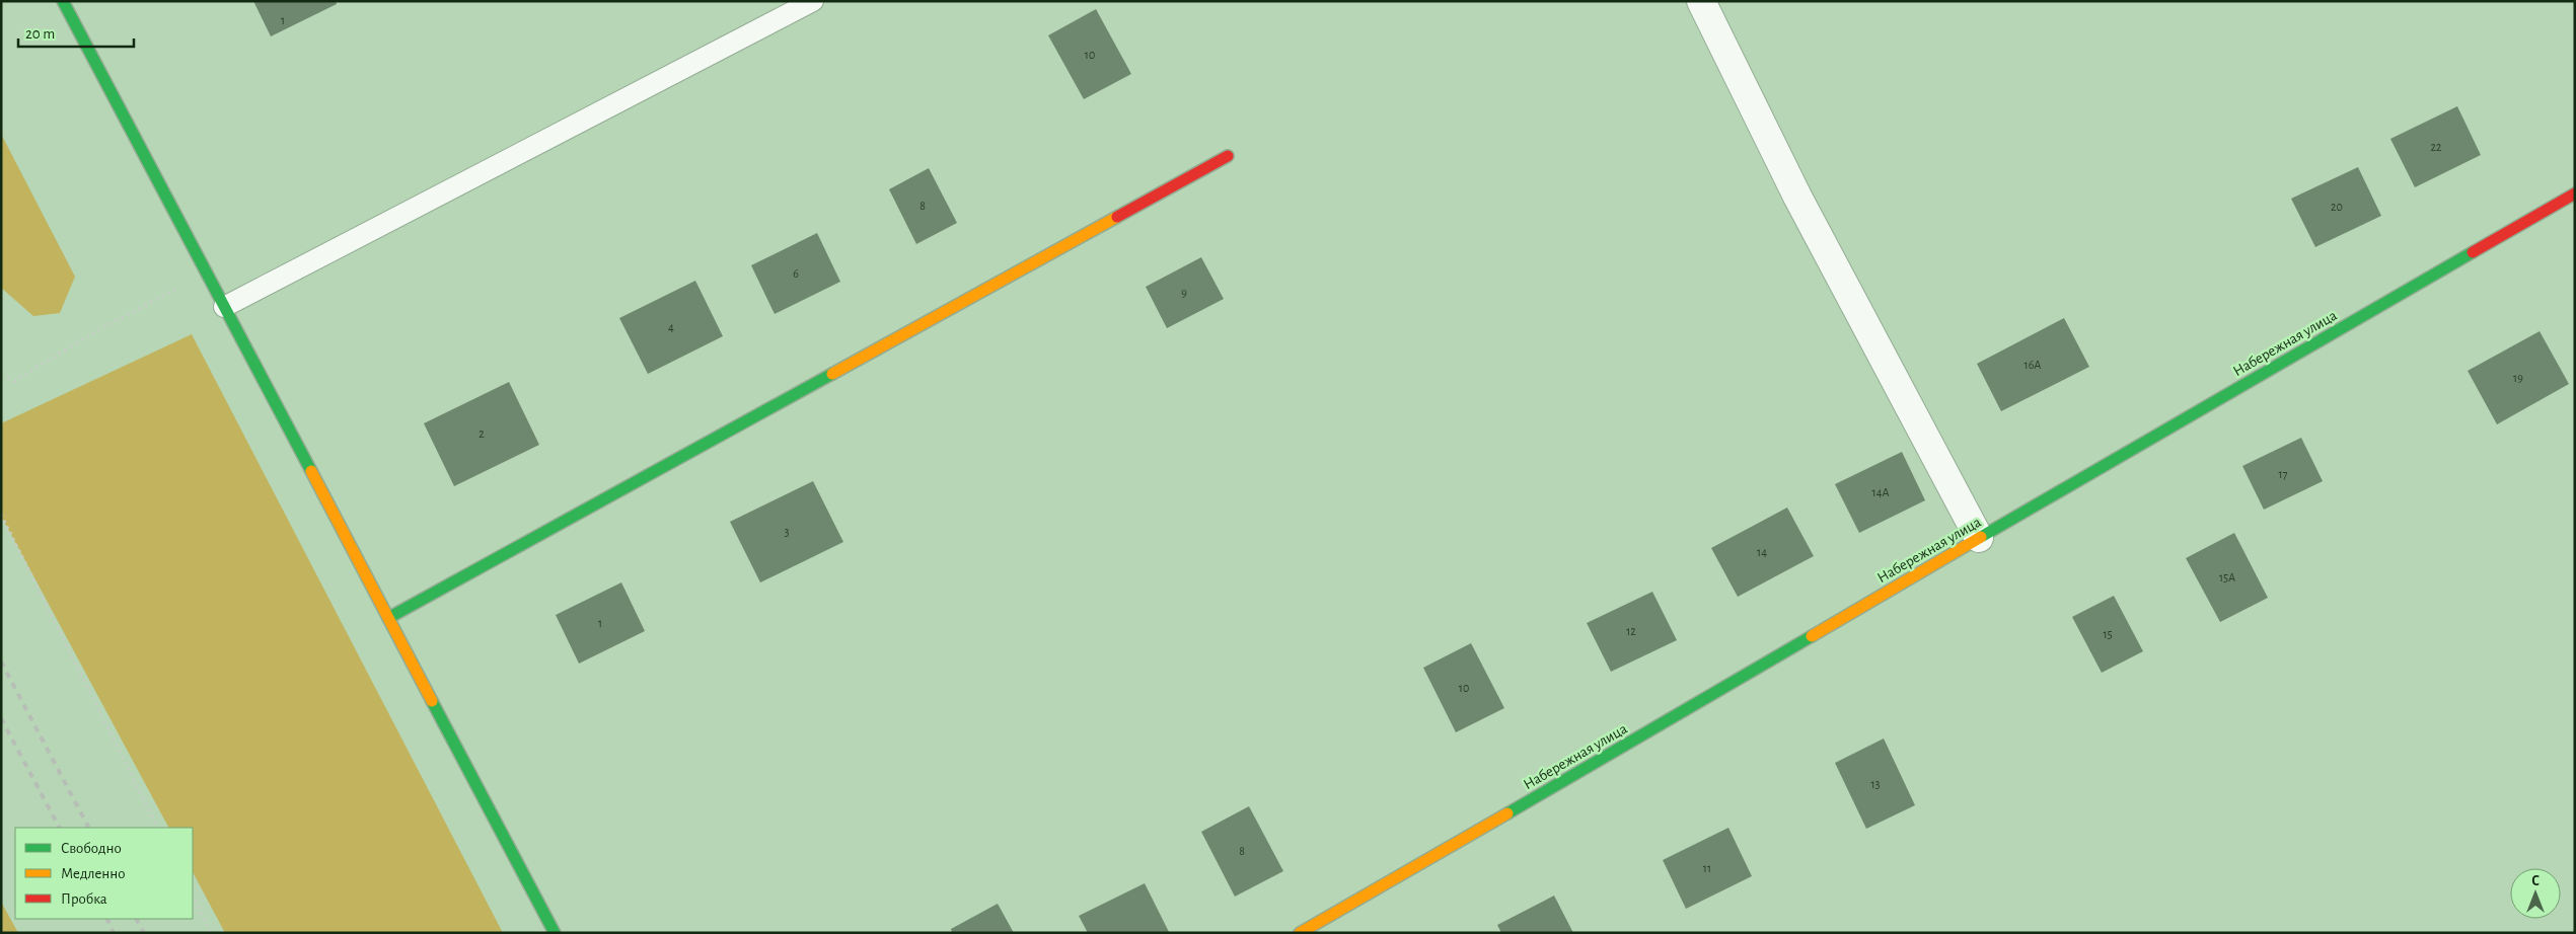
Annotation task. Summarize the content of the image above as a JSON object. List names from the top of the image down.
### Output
{
  "streets": {
    "street": ["Набережная улица"]
  },
  "house_numbers": [
    "1",
    "10",
    "22",
    "8",
    "20",
    "6",
    "9",
    "4",
    "16А",
    "19",
    "2",
    "17",
    "14А",
    "3",
    "14",
    "15А",
    "1",
    "12",
    "15",
    "10",
    "13",
    "8",
    "11"
  ],
  "legend": ["Свободно", "Медленно", "Пробка"],
  "scale_bar": "20 m",
  "north": "top"
}
